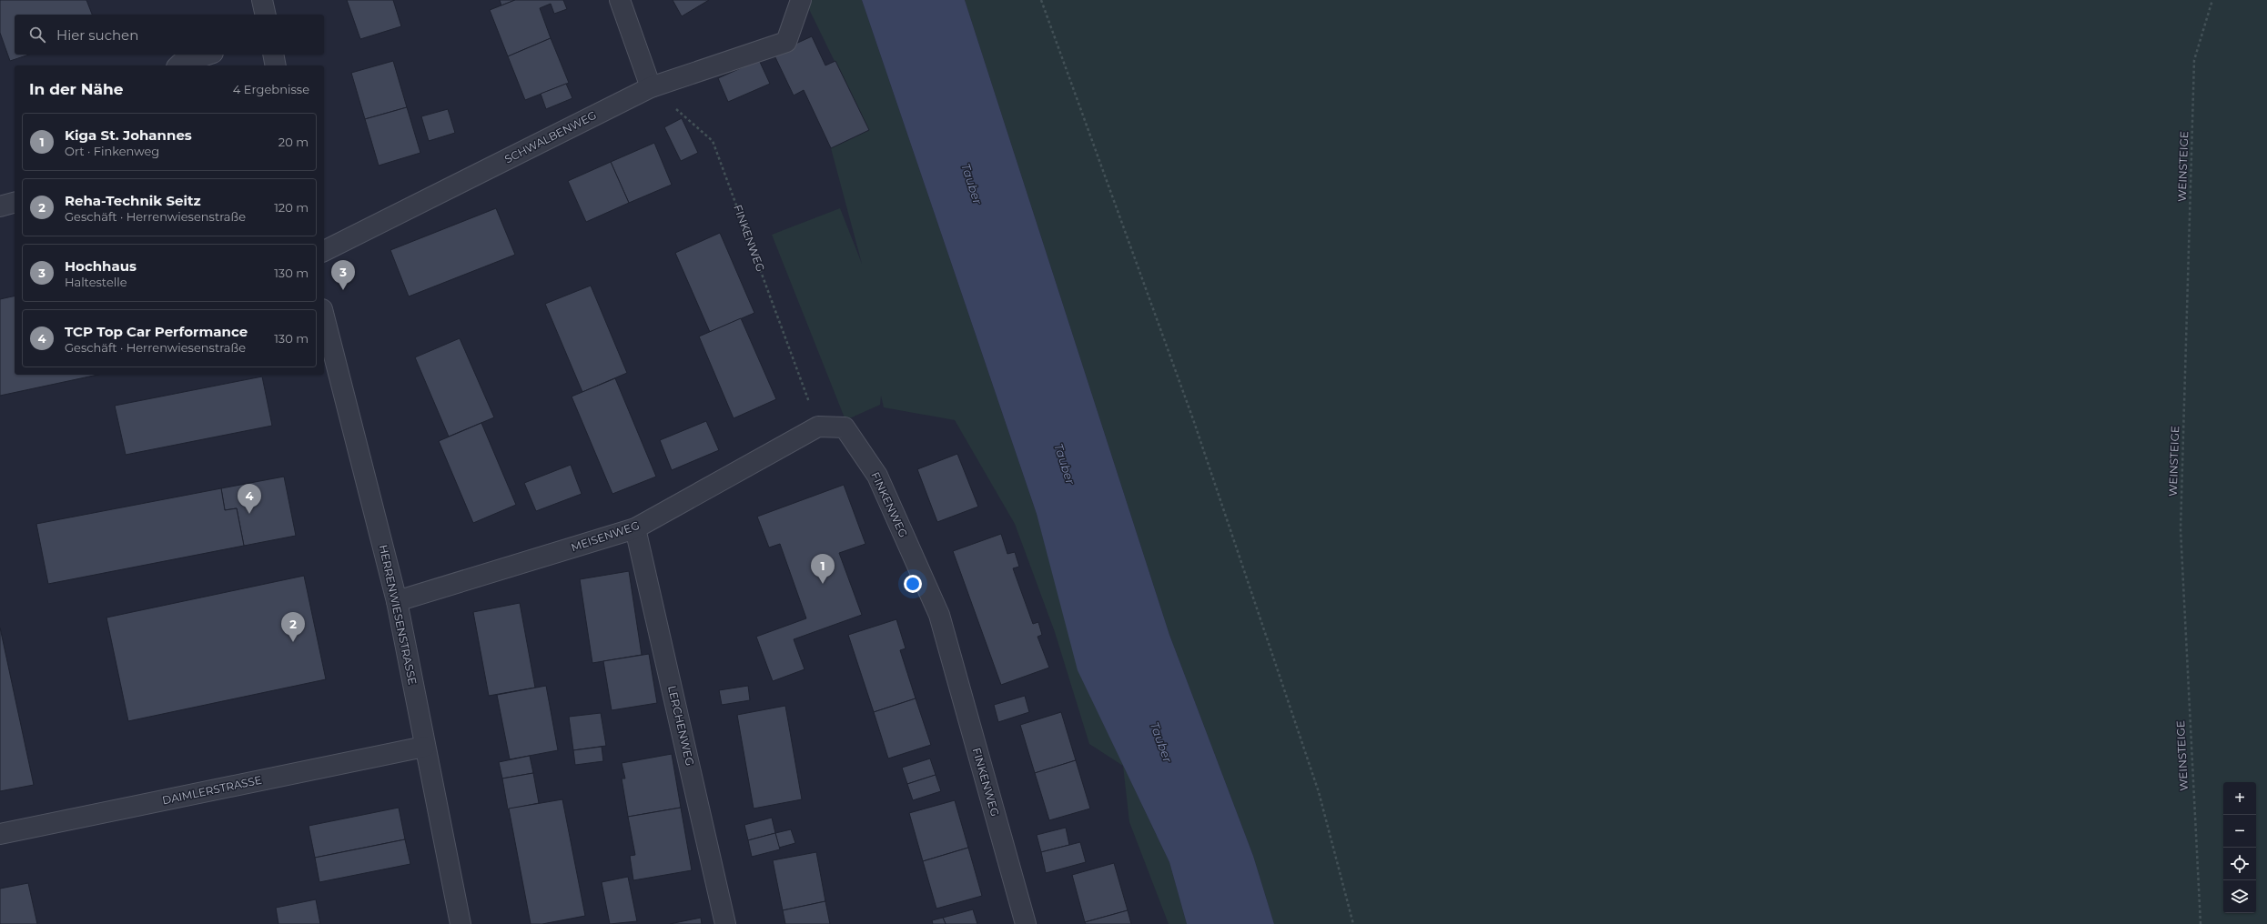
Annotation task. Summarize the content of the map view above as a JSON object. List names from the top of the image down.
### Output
{
  "streets": {
    "street": [
      "SCHWALBENWEG",
      "FINKENWEG",
      "MEISENWEG",
      "HERRENWIESENSTRASSE",
      "LERCHENWEG",
      "DAIMLERSTRASSE"
    ],
    "path": ["WEINSTEIGE"]
  },
  "crossings": [
    ["SCHWALBENWEG", "FINKENWEG"],
    ["FINKENWEG", "MEISENWEG"],
    ["MEISENWEG", "HERRENWIESENSTRASSE"],
    ["MEISENWEG", "LERCHENWEG"],
    ["HERRENWIESENSTRASSE", "DAIMLERSTRASSE"]
  ],
  "water": ["Tauber"],
  "page": {
    "search": "Hier suchen",
    "heading": ["In der Nähe", "4 Ergebnisse"],
    "list": [
      {
        "mark": "1",
        "name": "Kiga St. Johannes",
        "note": "Ort · Finkenweg",
        "value": "20 m"
      },
      {
        "mark": "2",
        "name": "Reha-Technik Seitz",
        "note": "Geschäft · Herrenwiesenstraße",
        "value": "120 m"
      },
      {
        "mark": "3",
        "name": "Hochhaus",
        "note": "Haltestelle",
        "value": "130 m"
      },
      {
        "mark": "4",
        "name": "TCP Top Car Performance",
        "note": "Geschäft · Herrenwiesenstraße",
        "value": "130 m"
      }
    ],
    "pins": [
      "3",
      "4",
      "1",
      "2"
    ],
    "map_buttons": ["+", "−"]
  }
}
